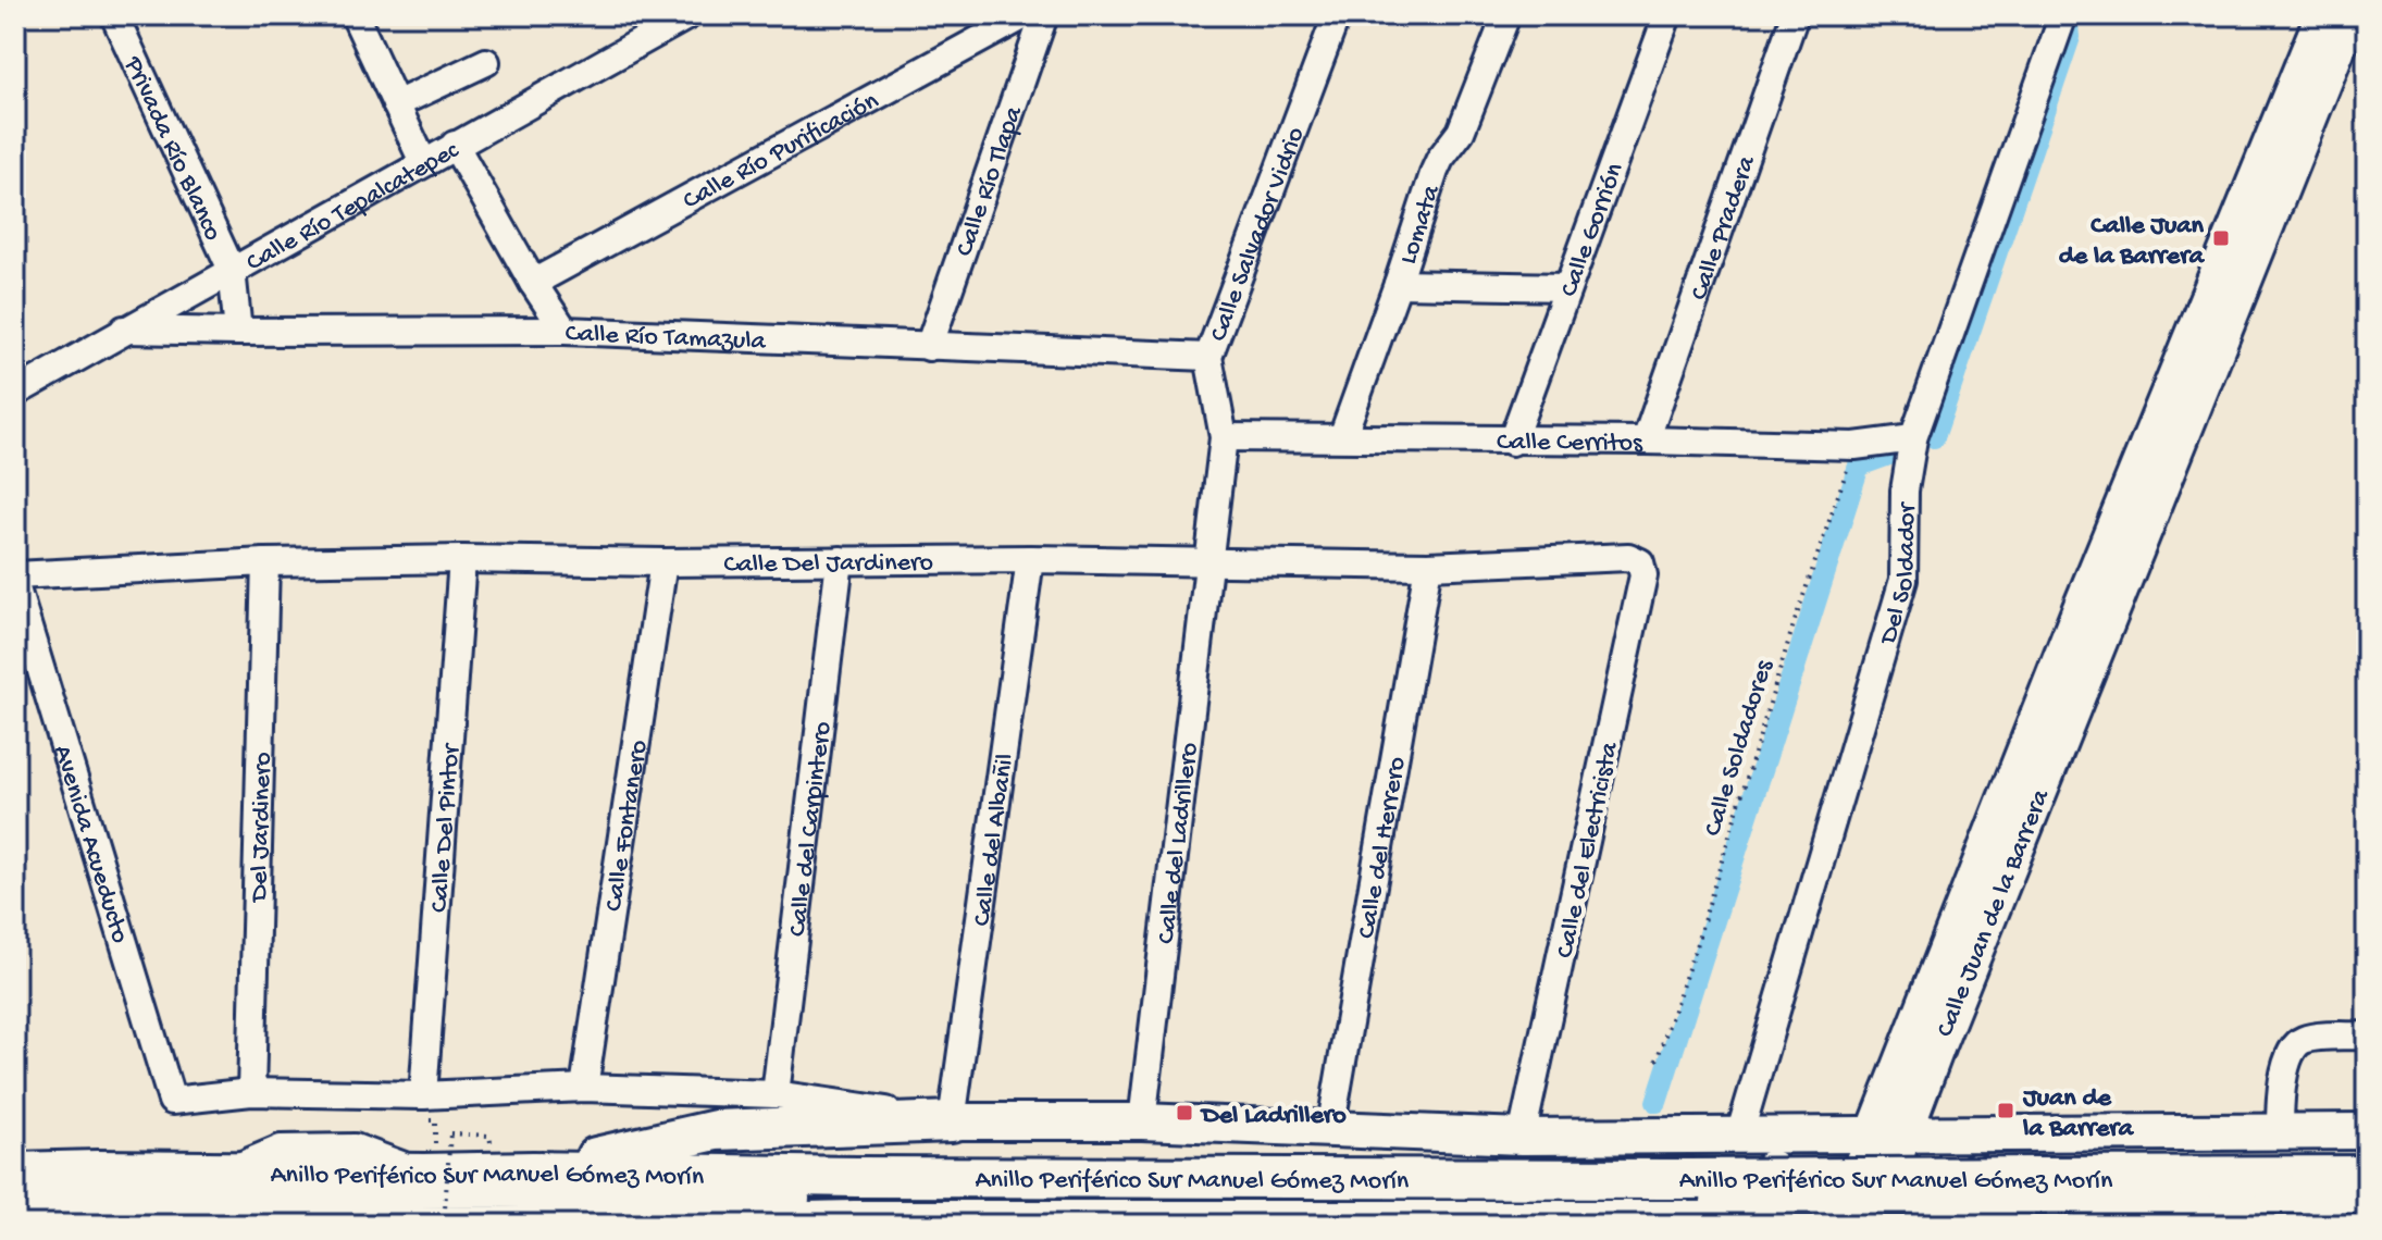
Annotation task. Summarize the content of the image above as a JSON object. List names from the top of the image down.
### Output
{
  "streets": {
    "highway": ["Anillo Periférico Sur Manuel Gómez Morín"],
    "main road": ["Calle Juan de la Barrera"],
    "street": [
      "Privada Río Blanco",
      "Calle Río Purificación",
      "Calle Río Tlapa",
      "Calle Río Tepalcatepec",
      "Lomata",
      "Calle Gorrión",
      "Calle Pradera",
      "Calle Salvador Vidrio",
      "Calle Río Tamazula",
      "Calle Cerritos",
      "Calle Del Jardinero",
      "Del Soldador",
      "Calle Fontanero",
      "Del Jardinero",
      "Calle Del Pintor",
      "Calle del Carpintero",
      "Calle del Albañil",
      "Calle del Ladrillero",
      "Avenida Acueducto",
      "Calle del Herrero",
      "Calle del Electricista"
    ],
    "path": ["Calle Soldadores"]
  },
  "crossings": [
    ["Privada Río Blanco", "Calle Río Tepalcatepec"],
    ["Privada Río Blanco", "Calle Río Tamazula"],
    ["Calle Río Tlapa", "Calle Río Tamazula"],
    ["Calle Río Tepalcatepec", "Calle Río Tamazula"],
    ["Lomata", "Calle Cerritos"],
    ["Calle Gorrión", "Calle Cerritos"],
    ["Calle Pradera", "Calle Cerritos"],
    ["Calle Salvador Vidrio", "Calle Río Tamazula"],
    ["Calle Salvador Vidrio", "Calle Cerritos"],
    ["Calle Salvador Vidrio", "Calle Del Jardinero"],
    ["Calle Salvador Vidrio", "Calle del Ladrillero"],
    ["Calle Cerritos", "Del Soldador"],
    ["Calle Cerritos", "Calle Soldadores"],
    ["Calle Del Jardinero", "Calle Fontanero"],
    ["Calle Del Jardinero", "Del Jardinero"],
    ["Calle Del Jardinero", "Calle Del Pintor"],
    ["Calle Del Jardinero", "Calle del Carpintero"],
    ["Calle Del Jardinero", "Calle del Albañil"],
    ["Calle Del Jardinero", "Calle del Ladrillero"],
    ["Calle Del Jardinero", "Calle del Herrero"],
    ["Calle Del Jardinero", "Calle del Electricista"],
    ["Del Jardinero", "Avenida Acueducto"]
  ],
  "places": {
    "transit": ["Calle Juan de la Barrera", "Juan de la Barrera", "Del Ladrillero"]
  }
}
